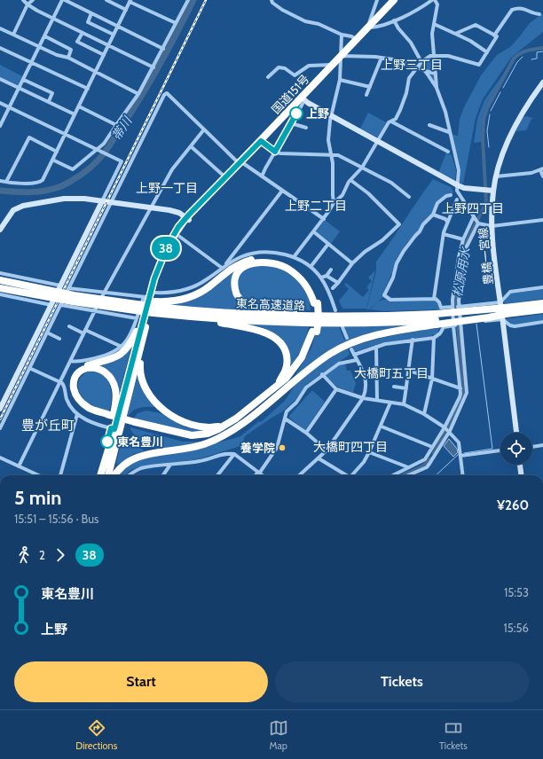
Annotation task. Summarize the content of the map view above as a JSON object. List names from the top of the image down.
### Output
{
  "streets": {
    "highway": ["国道151号", "東名高速道路"],
    "street": ["豊橋一宮線"]
  },
  "crossings": [
    ["豊橋一宮線", "東名高速道路"]
  ],
  "districts": [
    "上野三丁目",
    "上野一丁目",
    "上野二丁目",
    "上野四丁目",
    "大橋町五丁目",
    "豊が丘町",
    "大橋町四丁目"
  ],
  "water": ["帯川", "松原用水"],
  "places": ["上野", "東名豊川", "養学院"],
  "lines": ["bus line 38"],
  "page": {
    "on_map": "38",
    "heading": ["5 min", "15:51 – 15:56 · Bus", "¥260"],
    "legs": ["2", "38"],
    "list": [
      {
        "name": "東名豊川",
        "value": "15:53"
      },
      {
        "name": "上野",
        "value": "15:56"
      }
    ],
    "buttons": ["Start", "Tickets"],
    "tabs": ["Directions", "Map", "Tickets"]
  }
}
